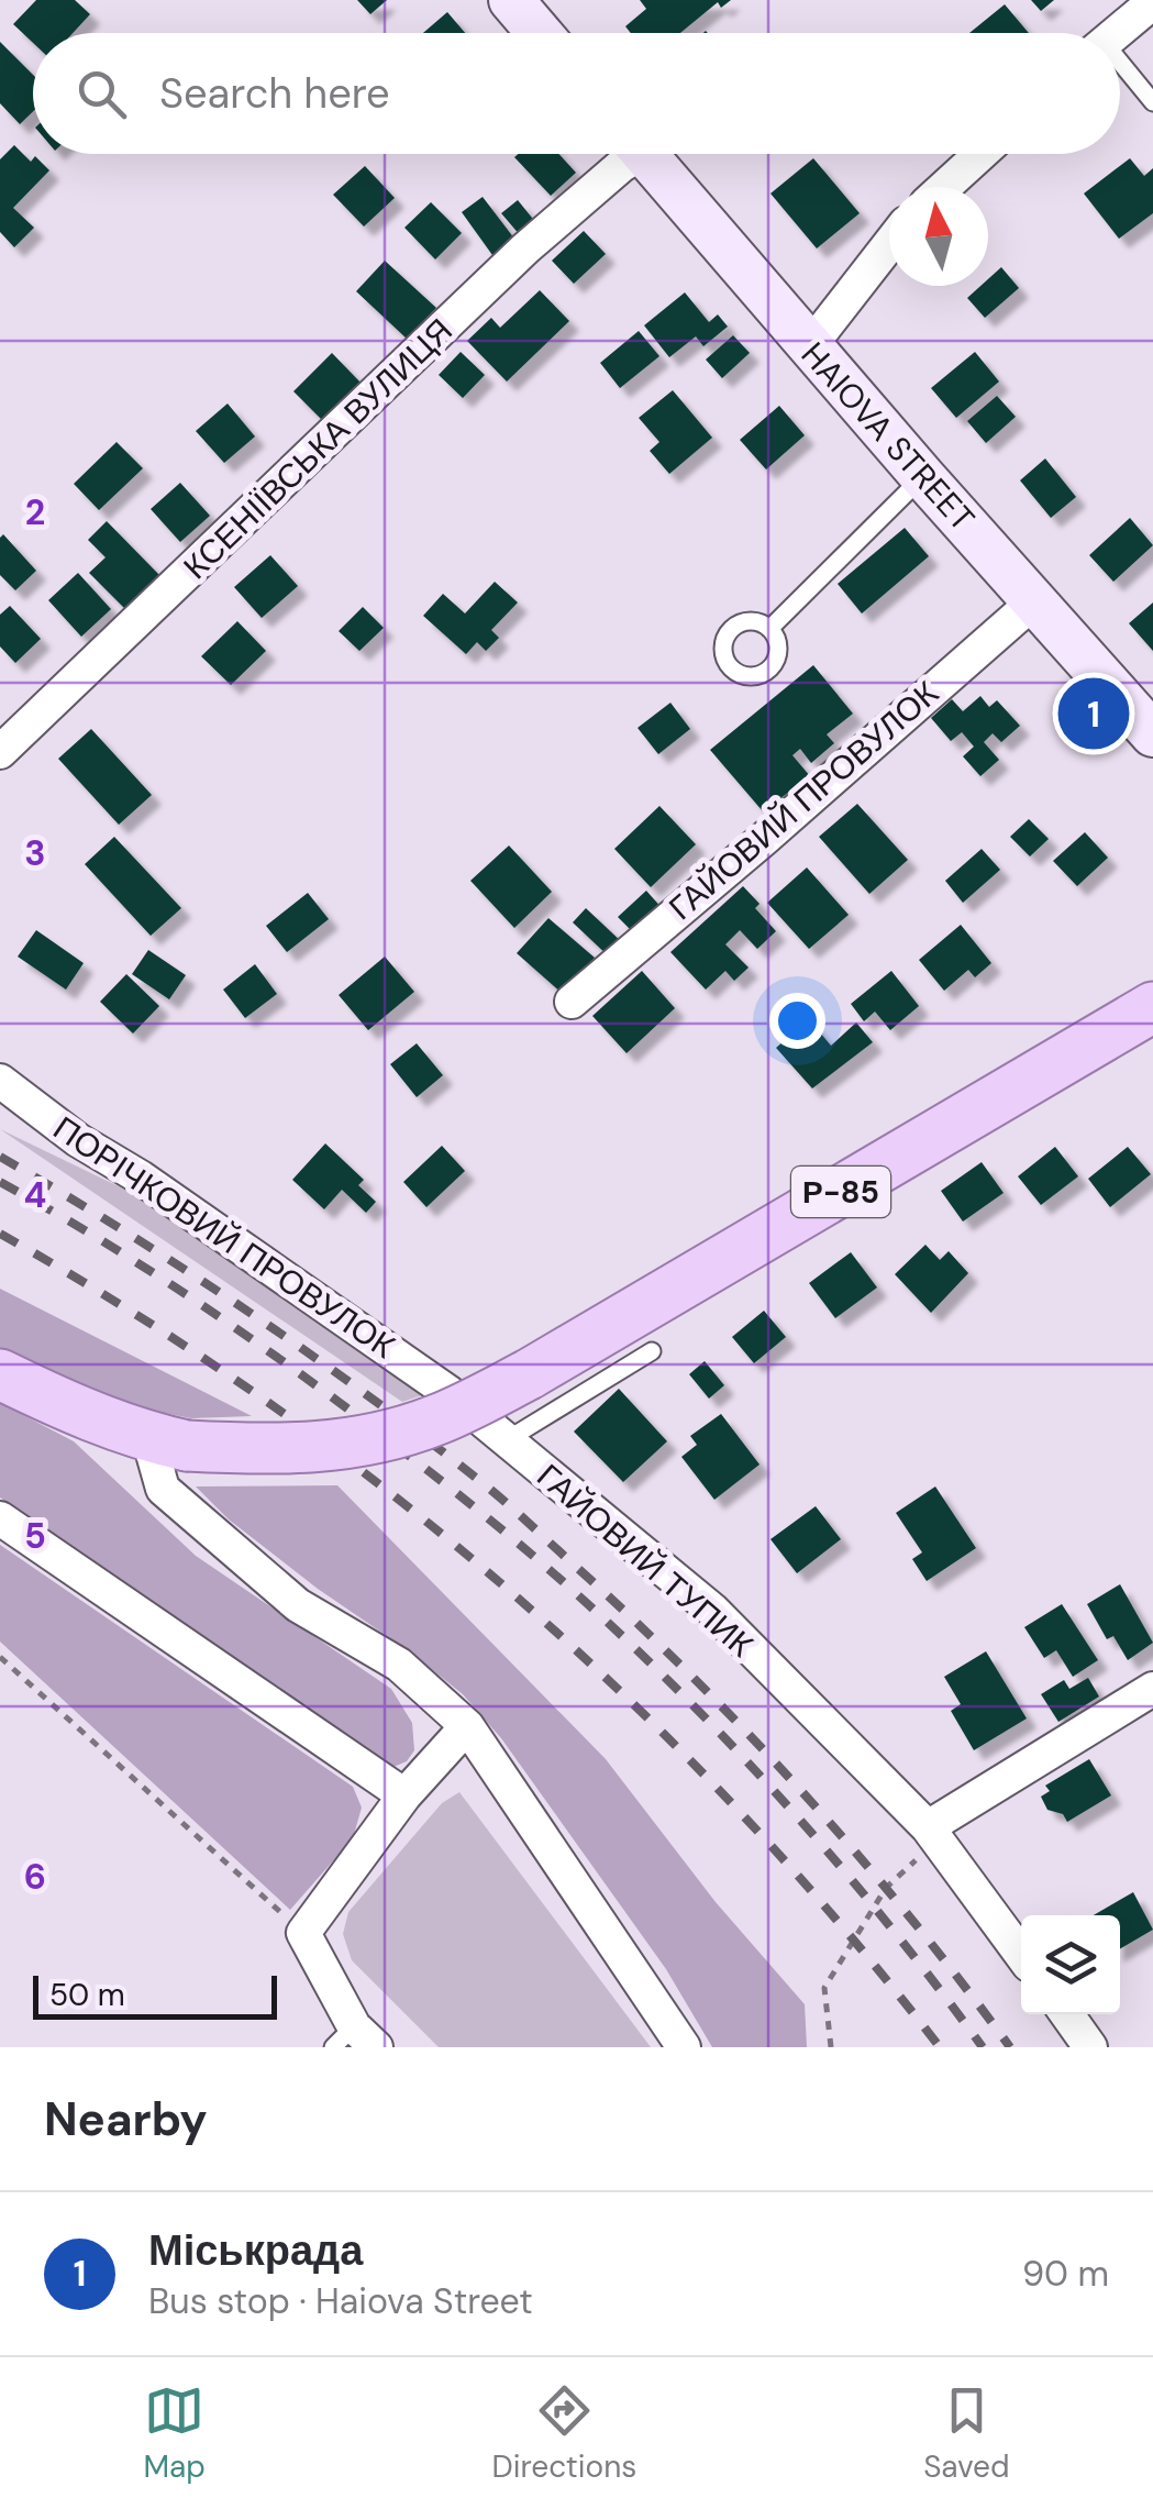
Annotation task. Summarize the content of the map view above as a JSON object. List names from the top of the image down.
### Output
{
  "streets": {
    "main road": ["HAIOVA STREET", "Р-85"],
    "street": [
      "КСЕНІЇВСЬКА ВУЛИЦЯ",
      "ГАЙОВИЙ ПРОВУЛОК",
      "ПОРІЧКОВИЙ ПРОВУЛОК",
      "ГАЙОВИЙ ТУПИК"
    ]
  },
  "crossings": [
    ["HAIOVA STREET", "ГАЙОВИЙ ПРОВУЛОК"],
    ["ПОРІЧКОВИЙ ПРОВУЛОК", "ГАЙОВИЙ ТУПИК"]
  ],
  "scale_bar": "50 m",
  "north": "top",
  "page": {
    "search": "Search here",
    "pins": "1",
    "scale": "50 m",
    "heading": "Nearby",
    "list": [
      {
        "mark": "1",
        "name": "Міськрада",
        "note": "Bus stop · Haiova Street",
        "value": "90 m"
      }
    ],
    "nav": ["Map", "Directions", "Saved"]
  },
  "grid": {
    "rows": [
      "2",
      "3",
      "4",
      "5",
      "6"
    ]
  }
}
